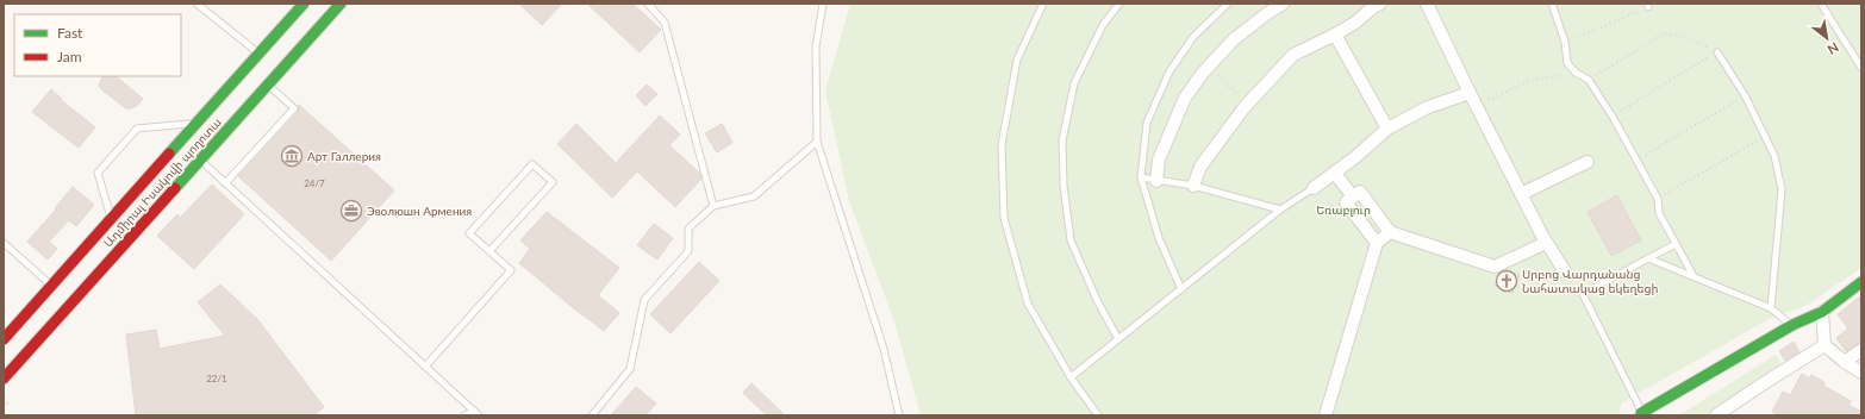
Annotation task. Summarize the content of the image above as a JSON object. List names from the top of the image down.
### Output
{
  "streets": {
    "main road": ["Ադմիրալ Իսակովի պողոտա"]
  },
  "parks": ["Եռաբլուր"],
  "places": {
    "museum": ["Арт Галлерия"],
    "office": ["Эволюшн Армения"],
    "church": ["Սրբոց Վարդանանց Նահատակաց եկեղեցի"]
  },
  "house_numbers": ["24/7", "22/1"],
  "legend": ["Fast", "Jam"],
  "north": "bottom right"
}
